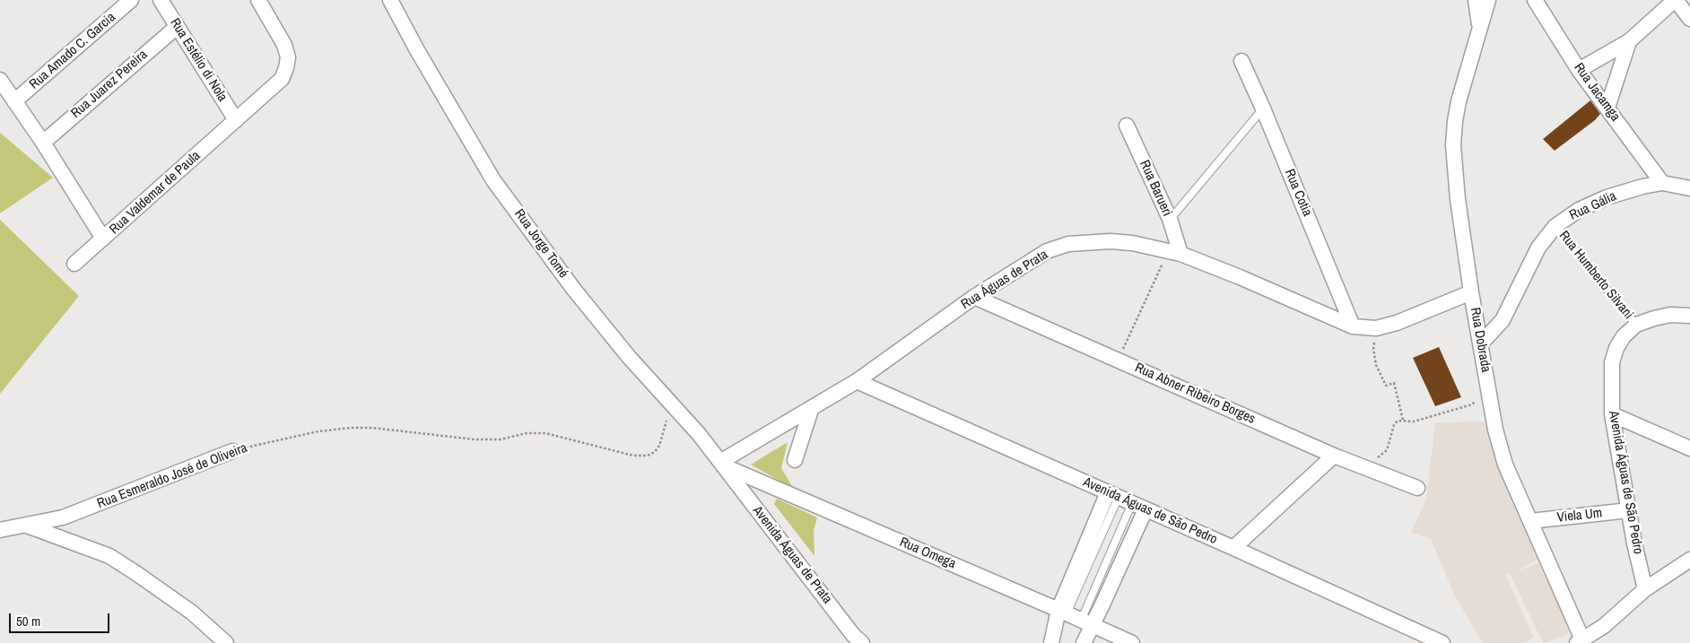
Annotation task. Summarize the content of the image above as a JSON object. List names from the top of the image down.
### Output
{
  "streets": {
    "street": [
      "Rua Amado C. Garcia",
      "Rua Estélio di Nola",
      "Rua Juarez Pereira",
      "Rua Jacamga",
      "Rua Barueri",
      "Rua Valdemar de Paula",
      "Rua Cotia",
      "Rua Gália",
      "Rua Jorge Tomé",
      "Rua Águas de Prata",
      "Rua Dobrada",
      "Rua Abner Ribeiro Borges",
      "Rua Esmeraldo José de Oliveira",
      "Avenida Águas de São Pedro",
      "Viela Um",
      "Rua Omega",
      "Avenida Águas de Prata"
    ],
    "lane": ["Rua Humberto Silvani"]
  },
  "crossings": [
    ["Rua Estélio di Nola", "Rua Juarez Pereira"],
    ["Rua Estélio di Nola", "Rua Valdemar de Paula"],
    ["Rua Jacamga", "Rua Gália"],
    ["Rua Barueri", "Rua Águas de Prata"],
    ["Rua Cotia", "Rua Águas de Prata"],
    ["Rua Gália", "Rua Humberto Silvani"],
    ["Rua Gália", "Rua Dobrada"],
    ["Rua Jorge Tomé", "Rua Águas de Prata"],
    ["Rua Jorge Tomé", "Rua Esmeraldo José de Oliveira"],
    ["Rua Jorge Tomé", "Rua Omega"],
    ["Rua Jorge Tomé", "Avenida Águas de Prata"],
    ["Rua Humberto Silvani", "Avenida Águas de São Pedro"],
    ["Rua Águas de Prata", "Rua Dobrada"],
    ["Rua Águas de Prata", "Rua Abner Ribeiro Borges"],
    ["Rua Águas de Prata", "Avenida Águas de São Pedro"],
    ["Rua Águas de Prata", "Rua Omega"],
    ["Rua Águas de Prata", "Avenida Águas de Prata"],
    ["Rua Dobrada", "Viela Um"],
    ["Avenida Águas de São Pedro", "Viela Um"],
    ["Rua Omega", "Avenida Águas de Prata"]
  ],
  "scale_bar": "50 m"
}
